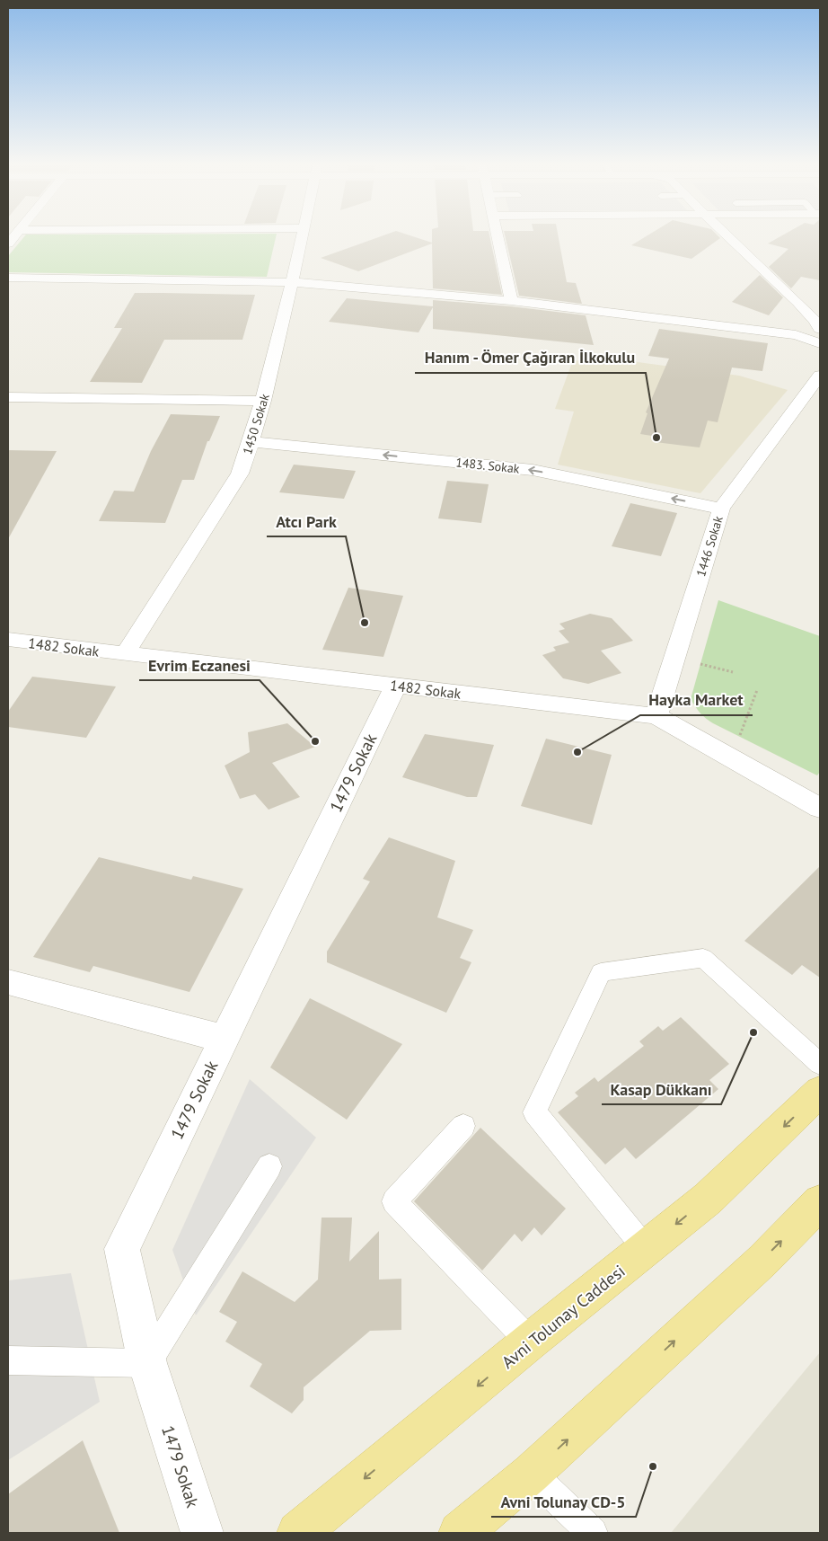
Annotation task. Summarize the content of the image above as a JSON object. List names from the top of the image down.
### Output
{
  "streets": {
    "main road": ["Avni Tolunay Caddesi"],
    "street": [
      "1450 Sokak",
      "1483. Sokak",
      "1446 Sokak",
      "1482 Sokak",
      "1479 Sokak"
    ]
  },
  "crossings": [
    ["1450 Sokak", "1483. Sokak"],
    ["1450 Sokak", "1482 Sokak"],
    ["1483. Sokak", "1446 Sokak"],
    ["1446 Sokak", "1482 Sokak"],
    ["1482 Sokak", "1479 Sokak"]
  ],
  "places": [
    "Hanım - Ömer Çağıran İlkokulu",
    "Atcı Park",
    "Evrim Eczanesi",
    "Hayka Market",
    "Kasap Dükkanı",
    "Avni Tolunay CD-5"
  ]
}
